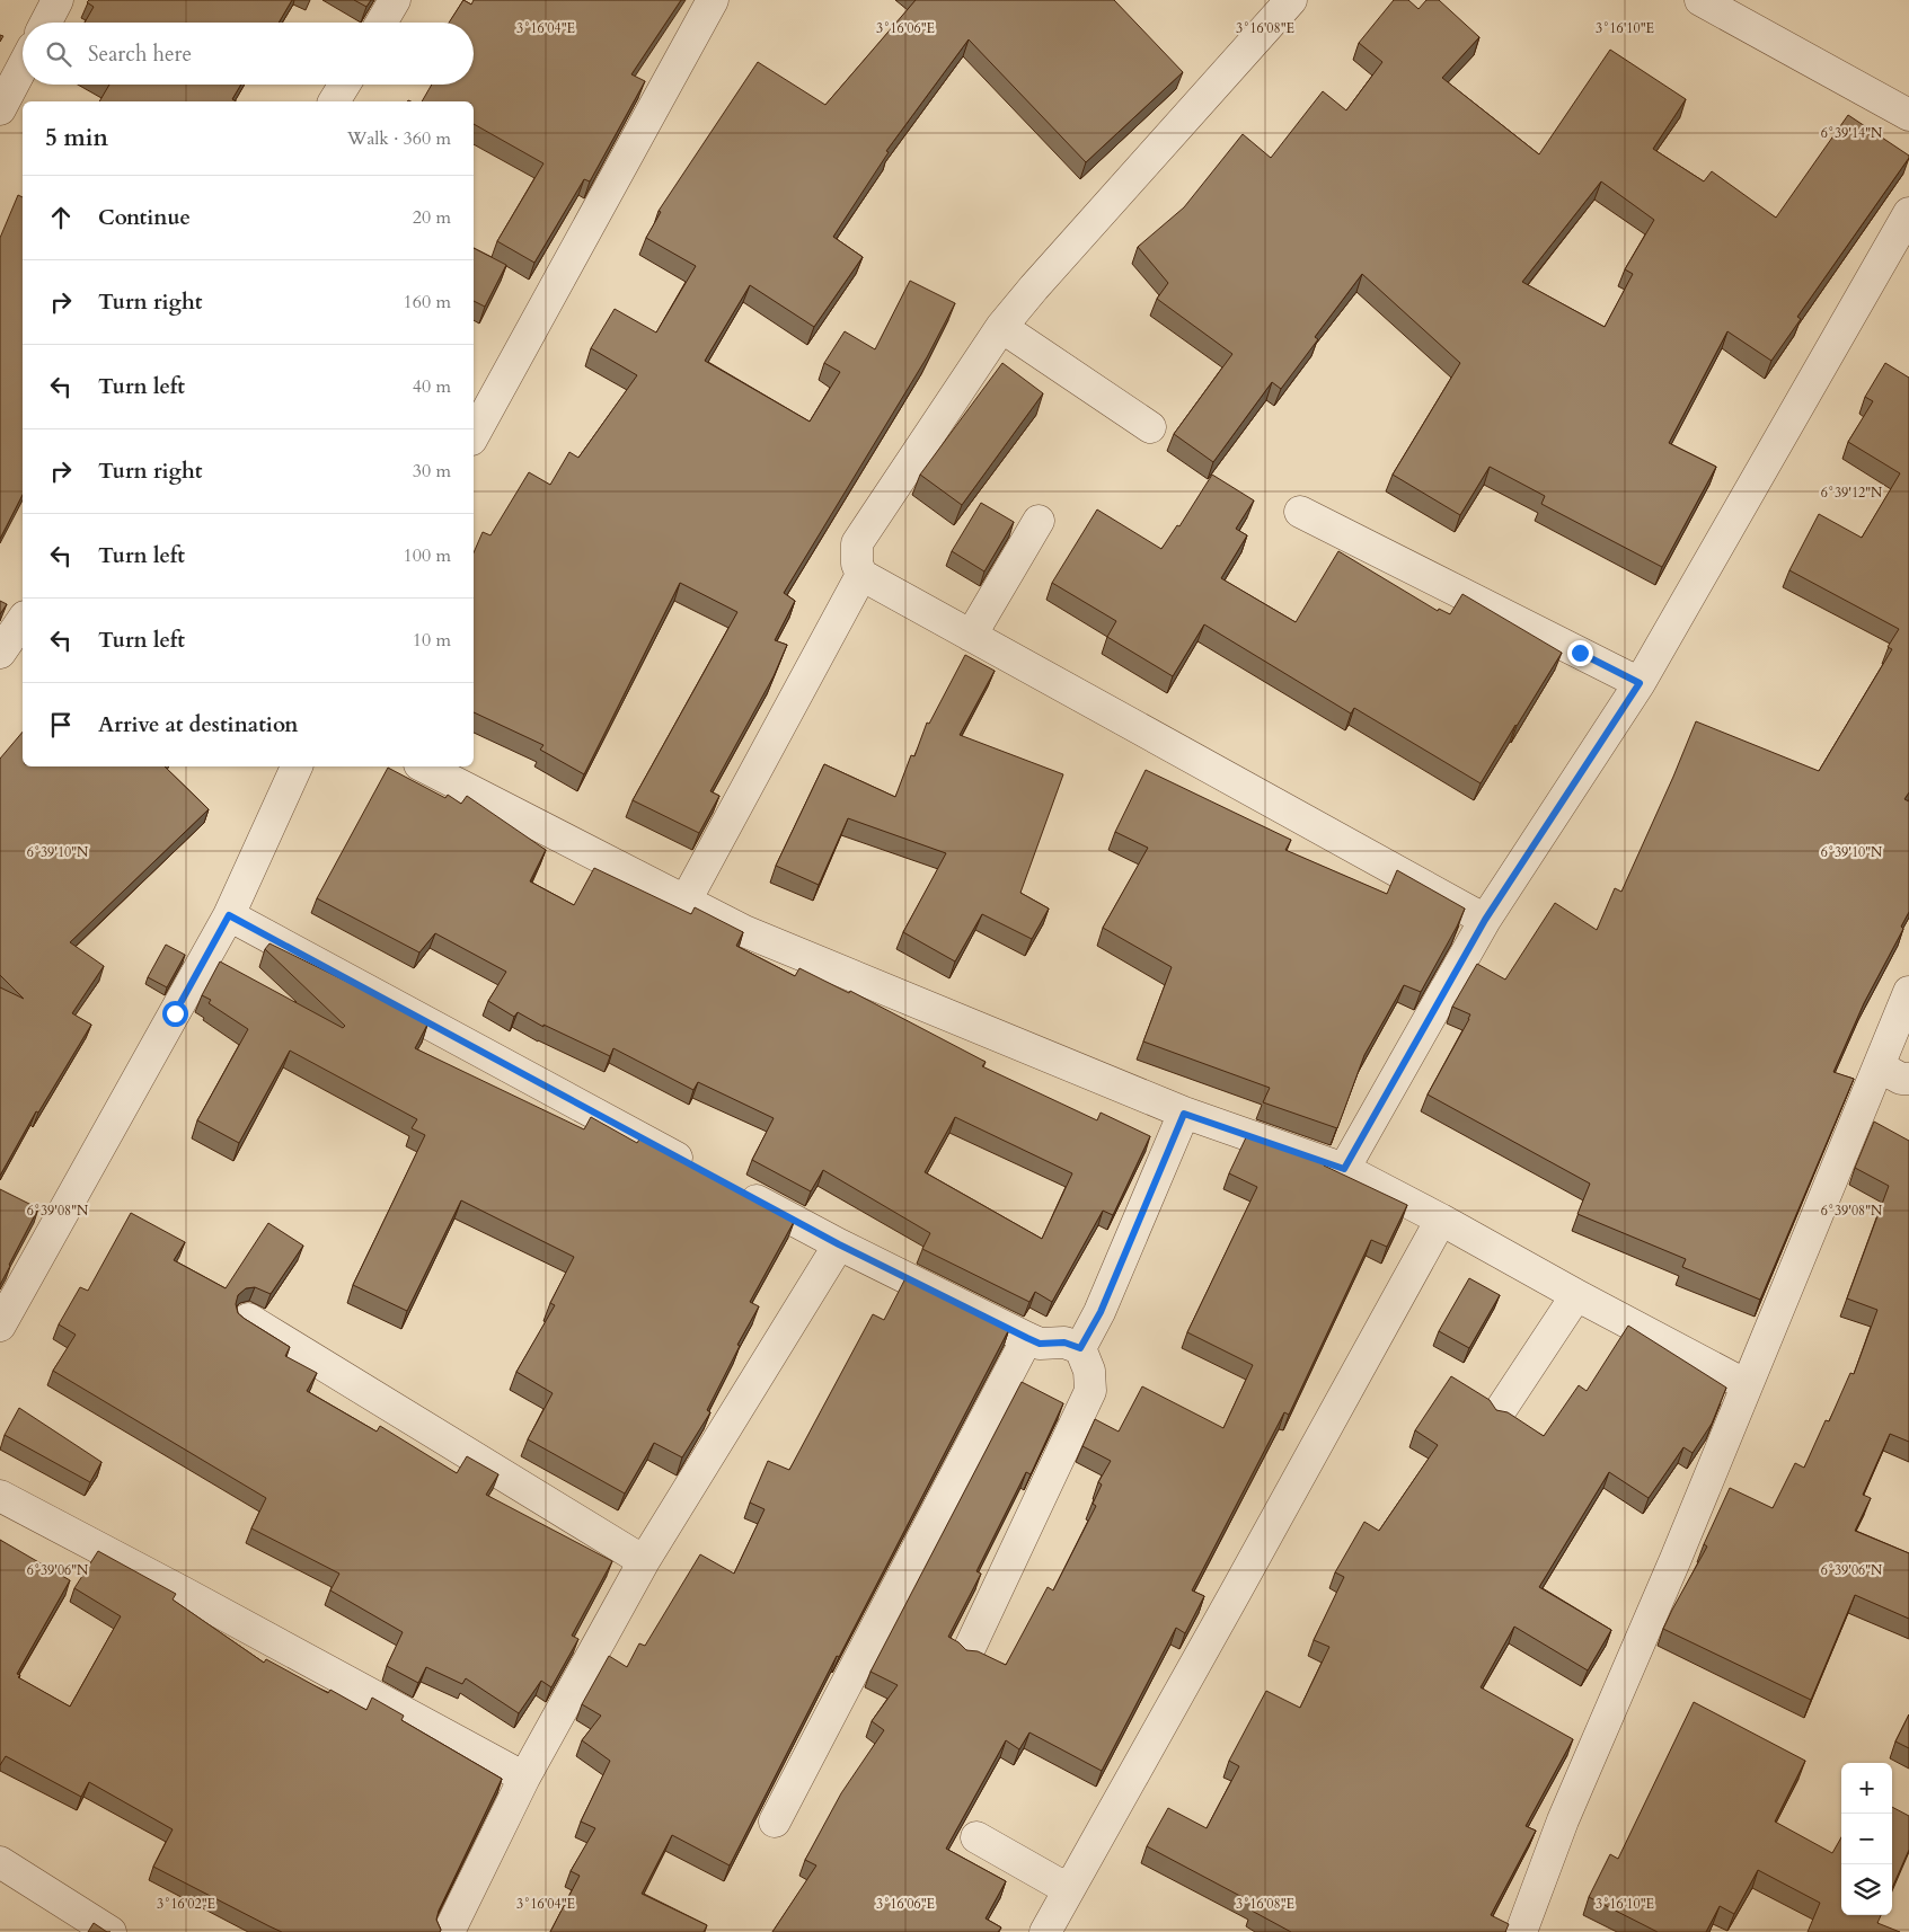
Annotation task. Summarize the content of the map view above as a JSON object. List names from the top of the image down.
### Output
{
  "page": {
    "search": "Search here",
    "heading": ["5 min", "Walk · 360 m"],
    "list": [
      ["Continue", "20 m"],
      ["Turn right", "160 m"],
      ["Turn left", "40 m"],
      ["Turn right", "30 m"],
      ["Turn left", "100 m"],
      ["Turn left", "10 m"],
      "Arrive at destination"
    ],
    "map_buttons": ["+", "−"]
  },
  "coordinates": [
    "3°16'04\"E",
    "3°16'06\"E",
    "3°16'08\"E",
    "3°16'10\"E",
    "6°39'14\"N",
    "6°39'12\"N",
    "6°39'10\"N",
    "6°39'08\"N",
    "6°39'06\"N",
    "3°16'02\"E"
  ]
}
